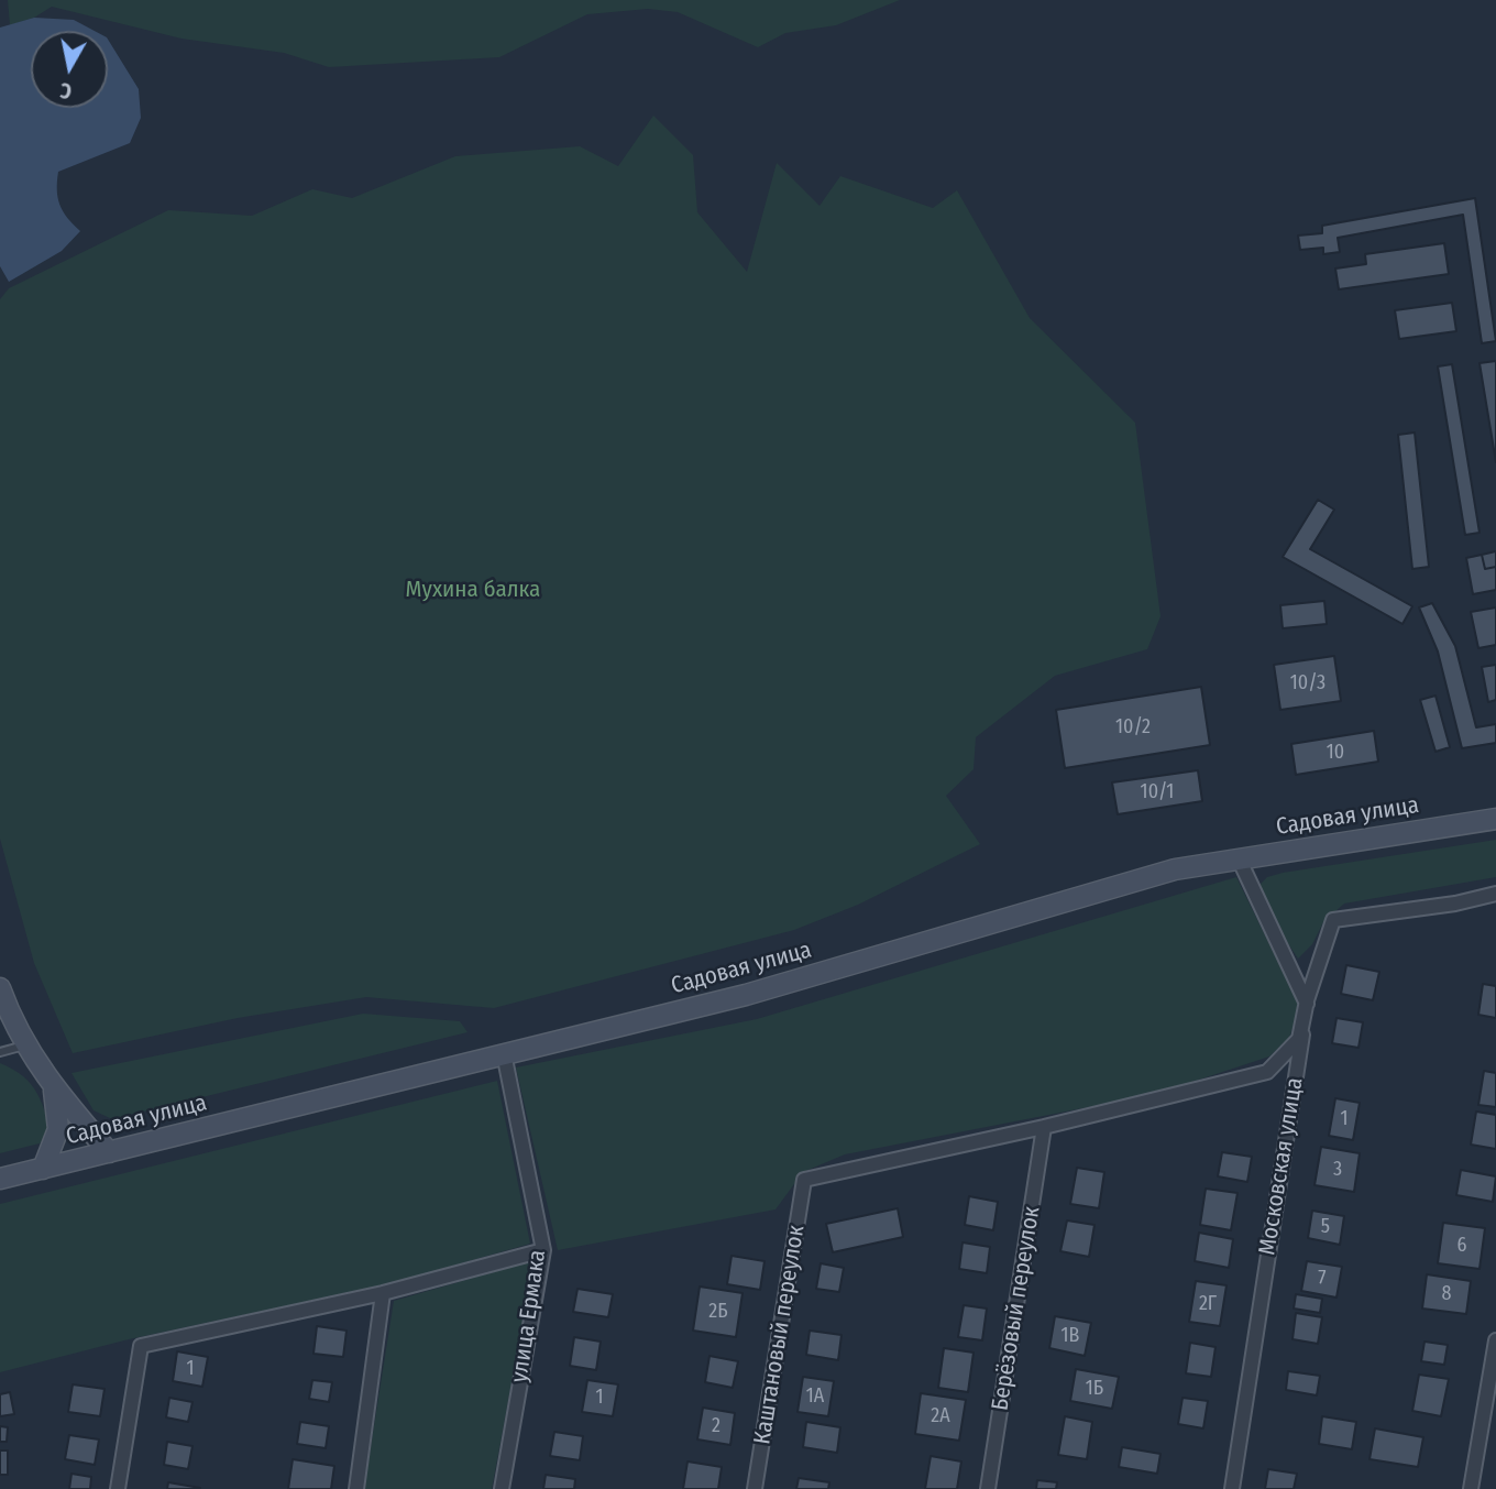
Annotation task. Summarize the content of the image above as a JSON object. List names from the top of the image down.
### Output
{
  "streets": {
    "main road": ["Садовая улица"],
    "street": [
      "Московская улица",
      "Берёзовый переулок",
      "улица Ермака",
      "Каштановый переулок"
    ]
  },
  "crossings": [
    ["Садовая улица", "улица Ермака"],
    ["Берёзовый переулок", "Каштановый переулок"]
  ],
  "parks": ["Мухина балка"],
  "house_numbers": [
    "10/3",
    "10/2",
    "10",
    "10/1",
    "1",
    "3",
    "5",
    "6",
    "7",
    "8",
    "2Г",
    "2Б",
    "1В",
    "1",
    "1Б",
    "1А",
    "1",
    "2А",
    "2"
  ],
  "north": "bottom"
}
